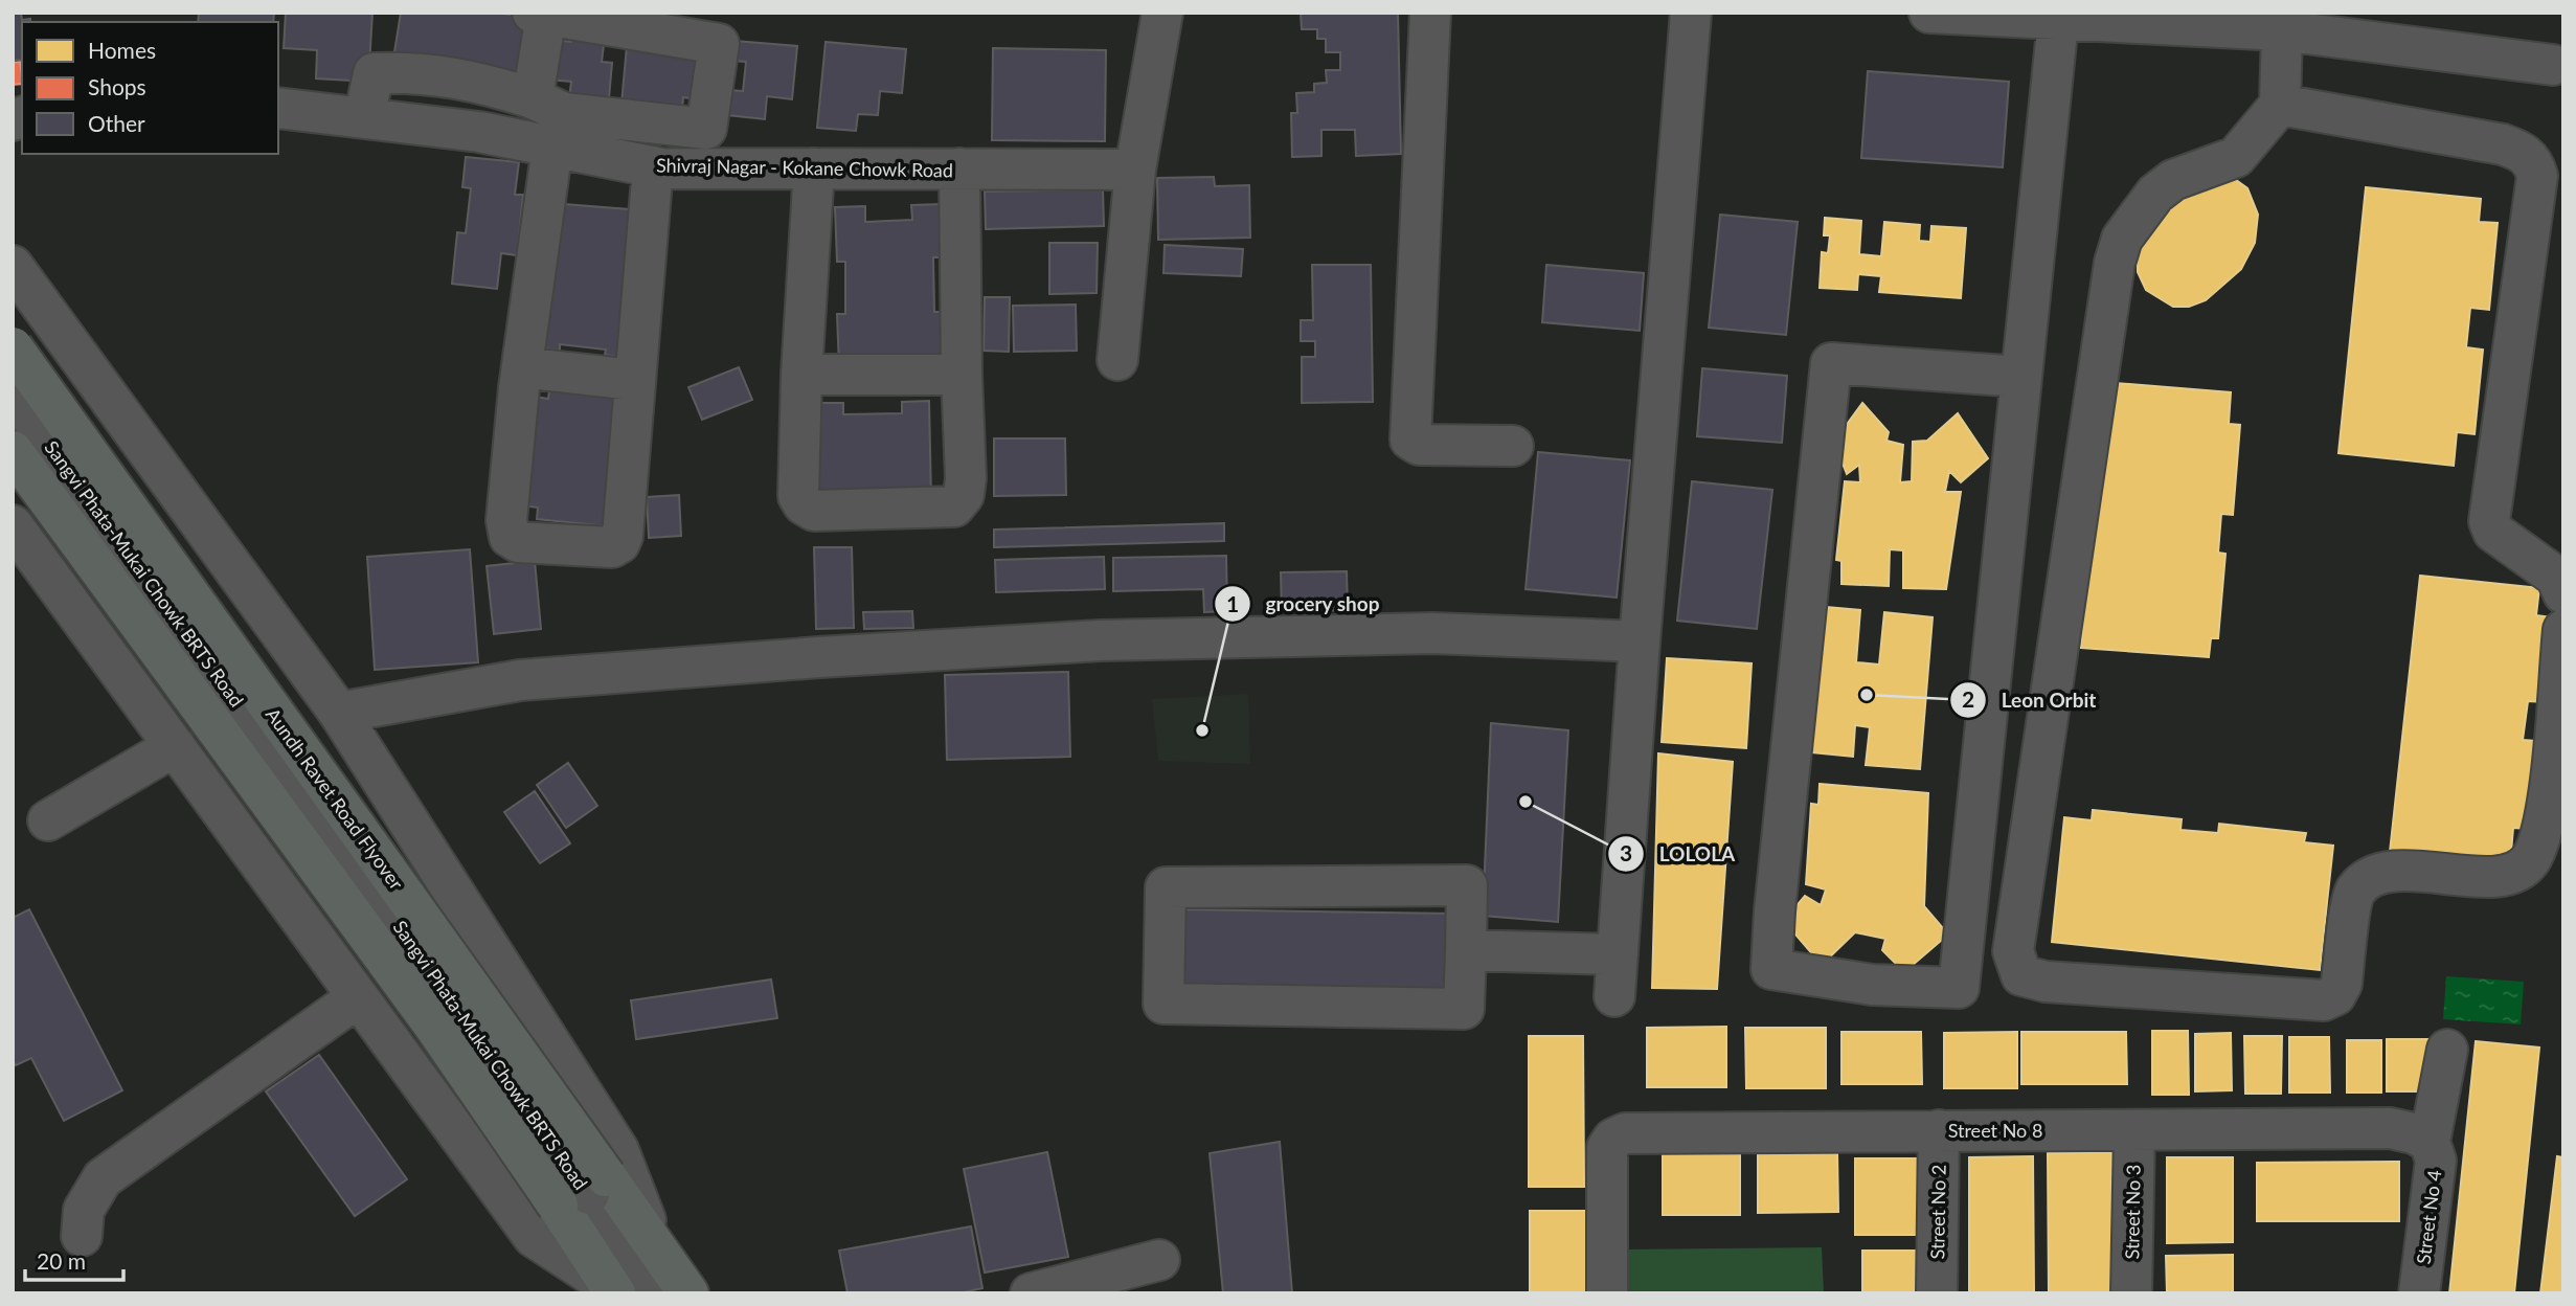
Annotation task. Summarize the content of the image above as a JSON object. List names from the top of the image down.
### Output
{
  "streets": {
    "main road": ["Aundh Ravet Road Flyover"],
    "street": [
      "Shivraj Nagar - Kokane Chowk Road",
      "Sangvi Phata-Mukai Chowk BRTS Road",
      "Street No 8",
      "Street No 2",
      "Street No 3",
      "Street No 4"
    ]
  },
  "crossings": [
    ["Sangvi Phata-Mukai Chowk BRTS Road", "Aundh Ravet Road Flyover"],
    ["Street No 8", "Street No 2"],
    ["Street No 8", "Street No 3"],
    ["Street No 8", "Street No 4"]
  ],
  "places": ["Leon Orbit", "grocery shop", "LOLOLA"],
  "legend": ["Homes", "Shops", "Other"],
  "scale_bar": "20 m"
}
